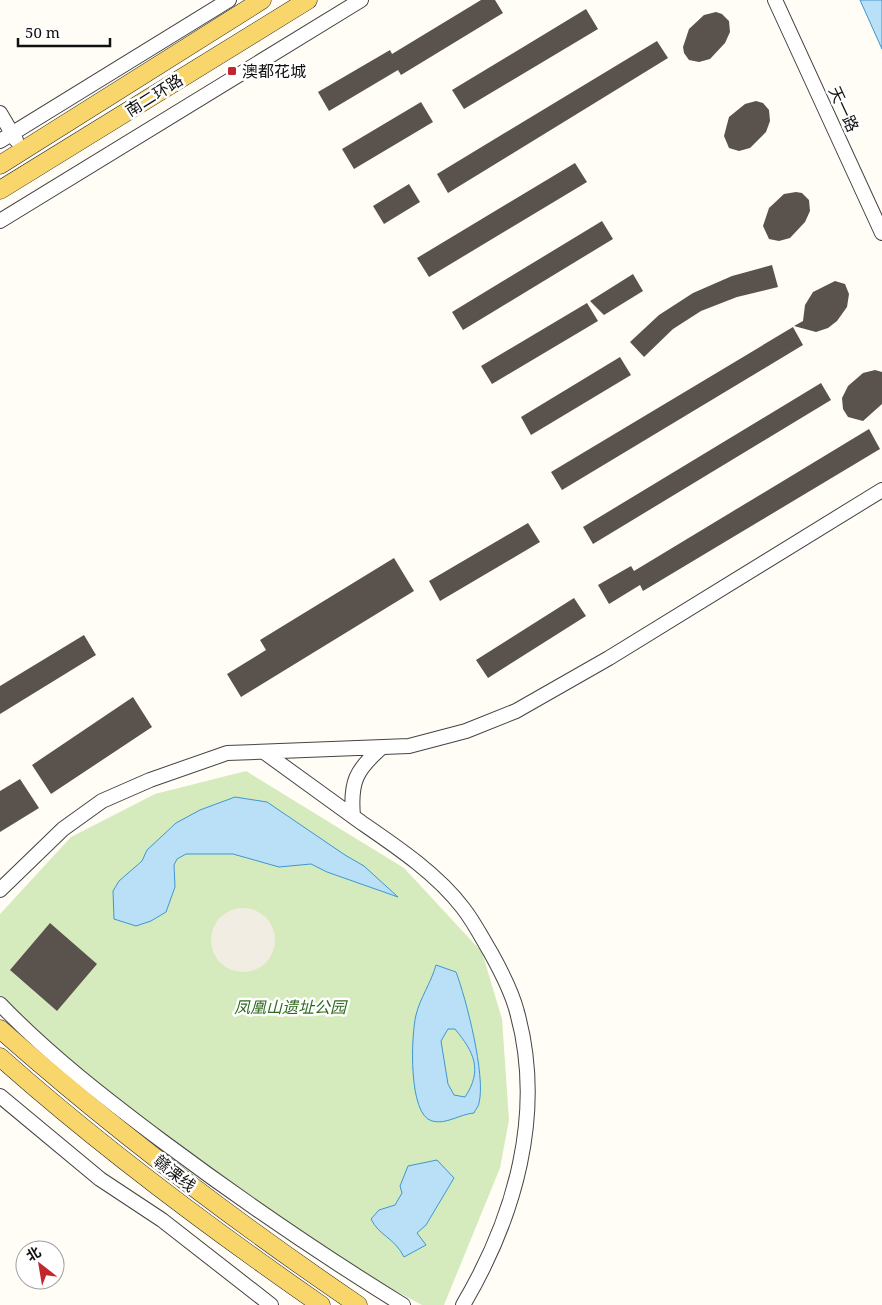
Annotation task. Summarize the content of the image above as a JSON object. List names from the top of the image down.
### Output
{
  "streets": {
    "main road": ["南二环路", "赣溧线"],
    "street": ["天一路"]
  },
  "parks": ["凤凰山遗址公园"],
  "places": {
    "transit": ["澳都花城"]
  },
  "scale_bar": "50 m",
  "north": "top left"
}
